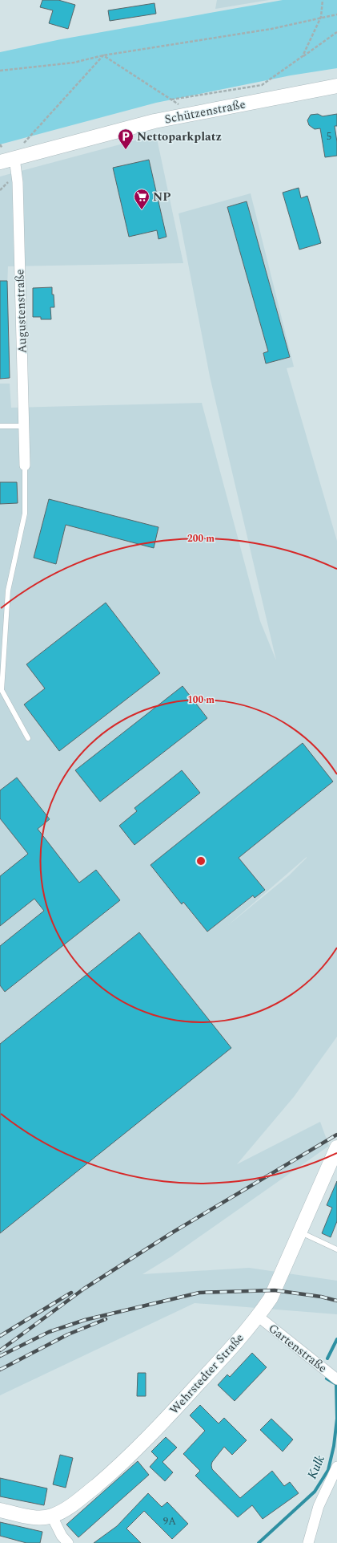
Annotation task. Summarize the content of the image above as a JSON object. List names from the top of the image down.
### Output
{
  "streets": {
    "street": [
      "Schützenstraße",
      "Augustenstraße",
      "Gartenstraße",
      "Wehrstedter Straße"
    ]
  },
  "crossings": [
    ["Schützenstraße", "Augustenstraße"],
    ["Gartenstraße", "Wehrstedter Straße"]
  ],
  "water": ["Kulk"],
  "places": {
    "parking": ["Nettoparkplatz"],
    "supermarket": ["NP"]
  },
  "house_numbers": ["5", "9A"],
  "rings": ["200 m", "100 m"]
}
